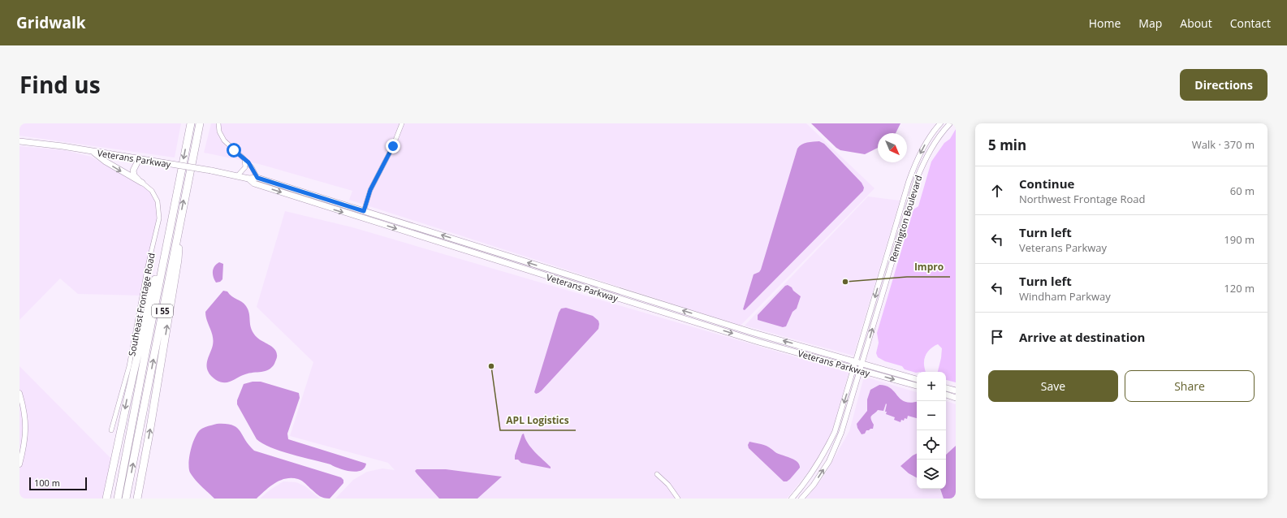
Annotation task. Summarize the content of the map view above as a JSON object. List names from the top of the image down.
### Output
{
  "streets": {
    "highway": ["I 55"],
    "main road": ["Veterans Parkway"],
    "street": ["Remington Boulevard", "Southeast Frontage Road"]
  },
  "crossings": [
    ["Veterans Parkway", "Remington Boulevard"]
  ],
  "places": ["Impro", "APL Logistics"],
  "scale_bar": "100 m",
  "north": "bottom right",
  "page": {
    "header": "Gridwalk",
    "nav": [
      "Home",
      "Map",
      "About",
      "Contact"
    ],
    "title": "Find us",
    "buttons": [
      "Directions",
      ["Save", "Share"]
    ],
    "heading": ["5 min", "Walk · 370 m"],
    "list": [
      ["Continue", "Northwest Frontage Road", "60 m"],
      ["Turn left", "Veterans Parkway", "190 m"],
      ["Turn left", "Windham Parkway", "120 m"],
      "Arrive at destination"
    ],
    "map_buttons": ["+", "−"],
    "scale": "100 m"
  }
}
